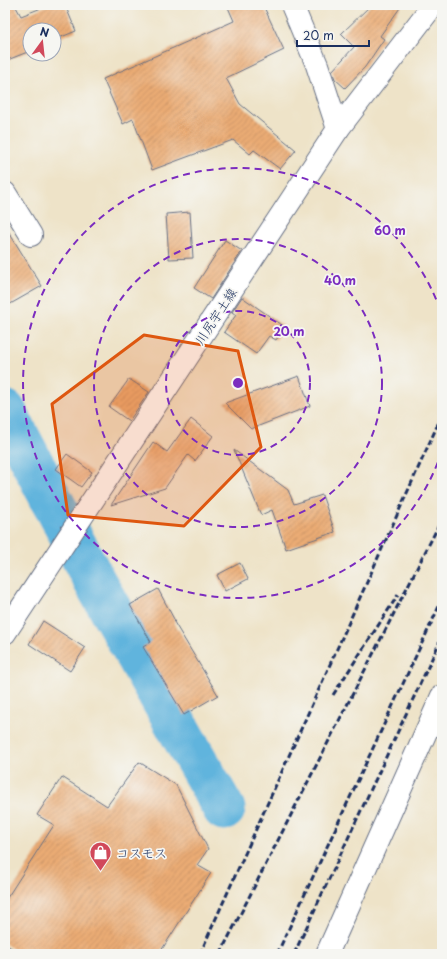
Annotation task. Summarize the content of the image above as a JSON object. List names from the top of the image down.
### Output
{
  "streets": {
    "main road": ["川尻宇土線"]
  },
  "places": {
    "shop": ["コスモス"]
  },
  "scale_bar": "20 m",
  "north": "top",
  "rings": ["60 m", "40 m", "20 m"]
}
